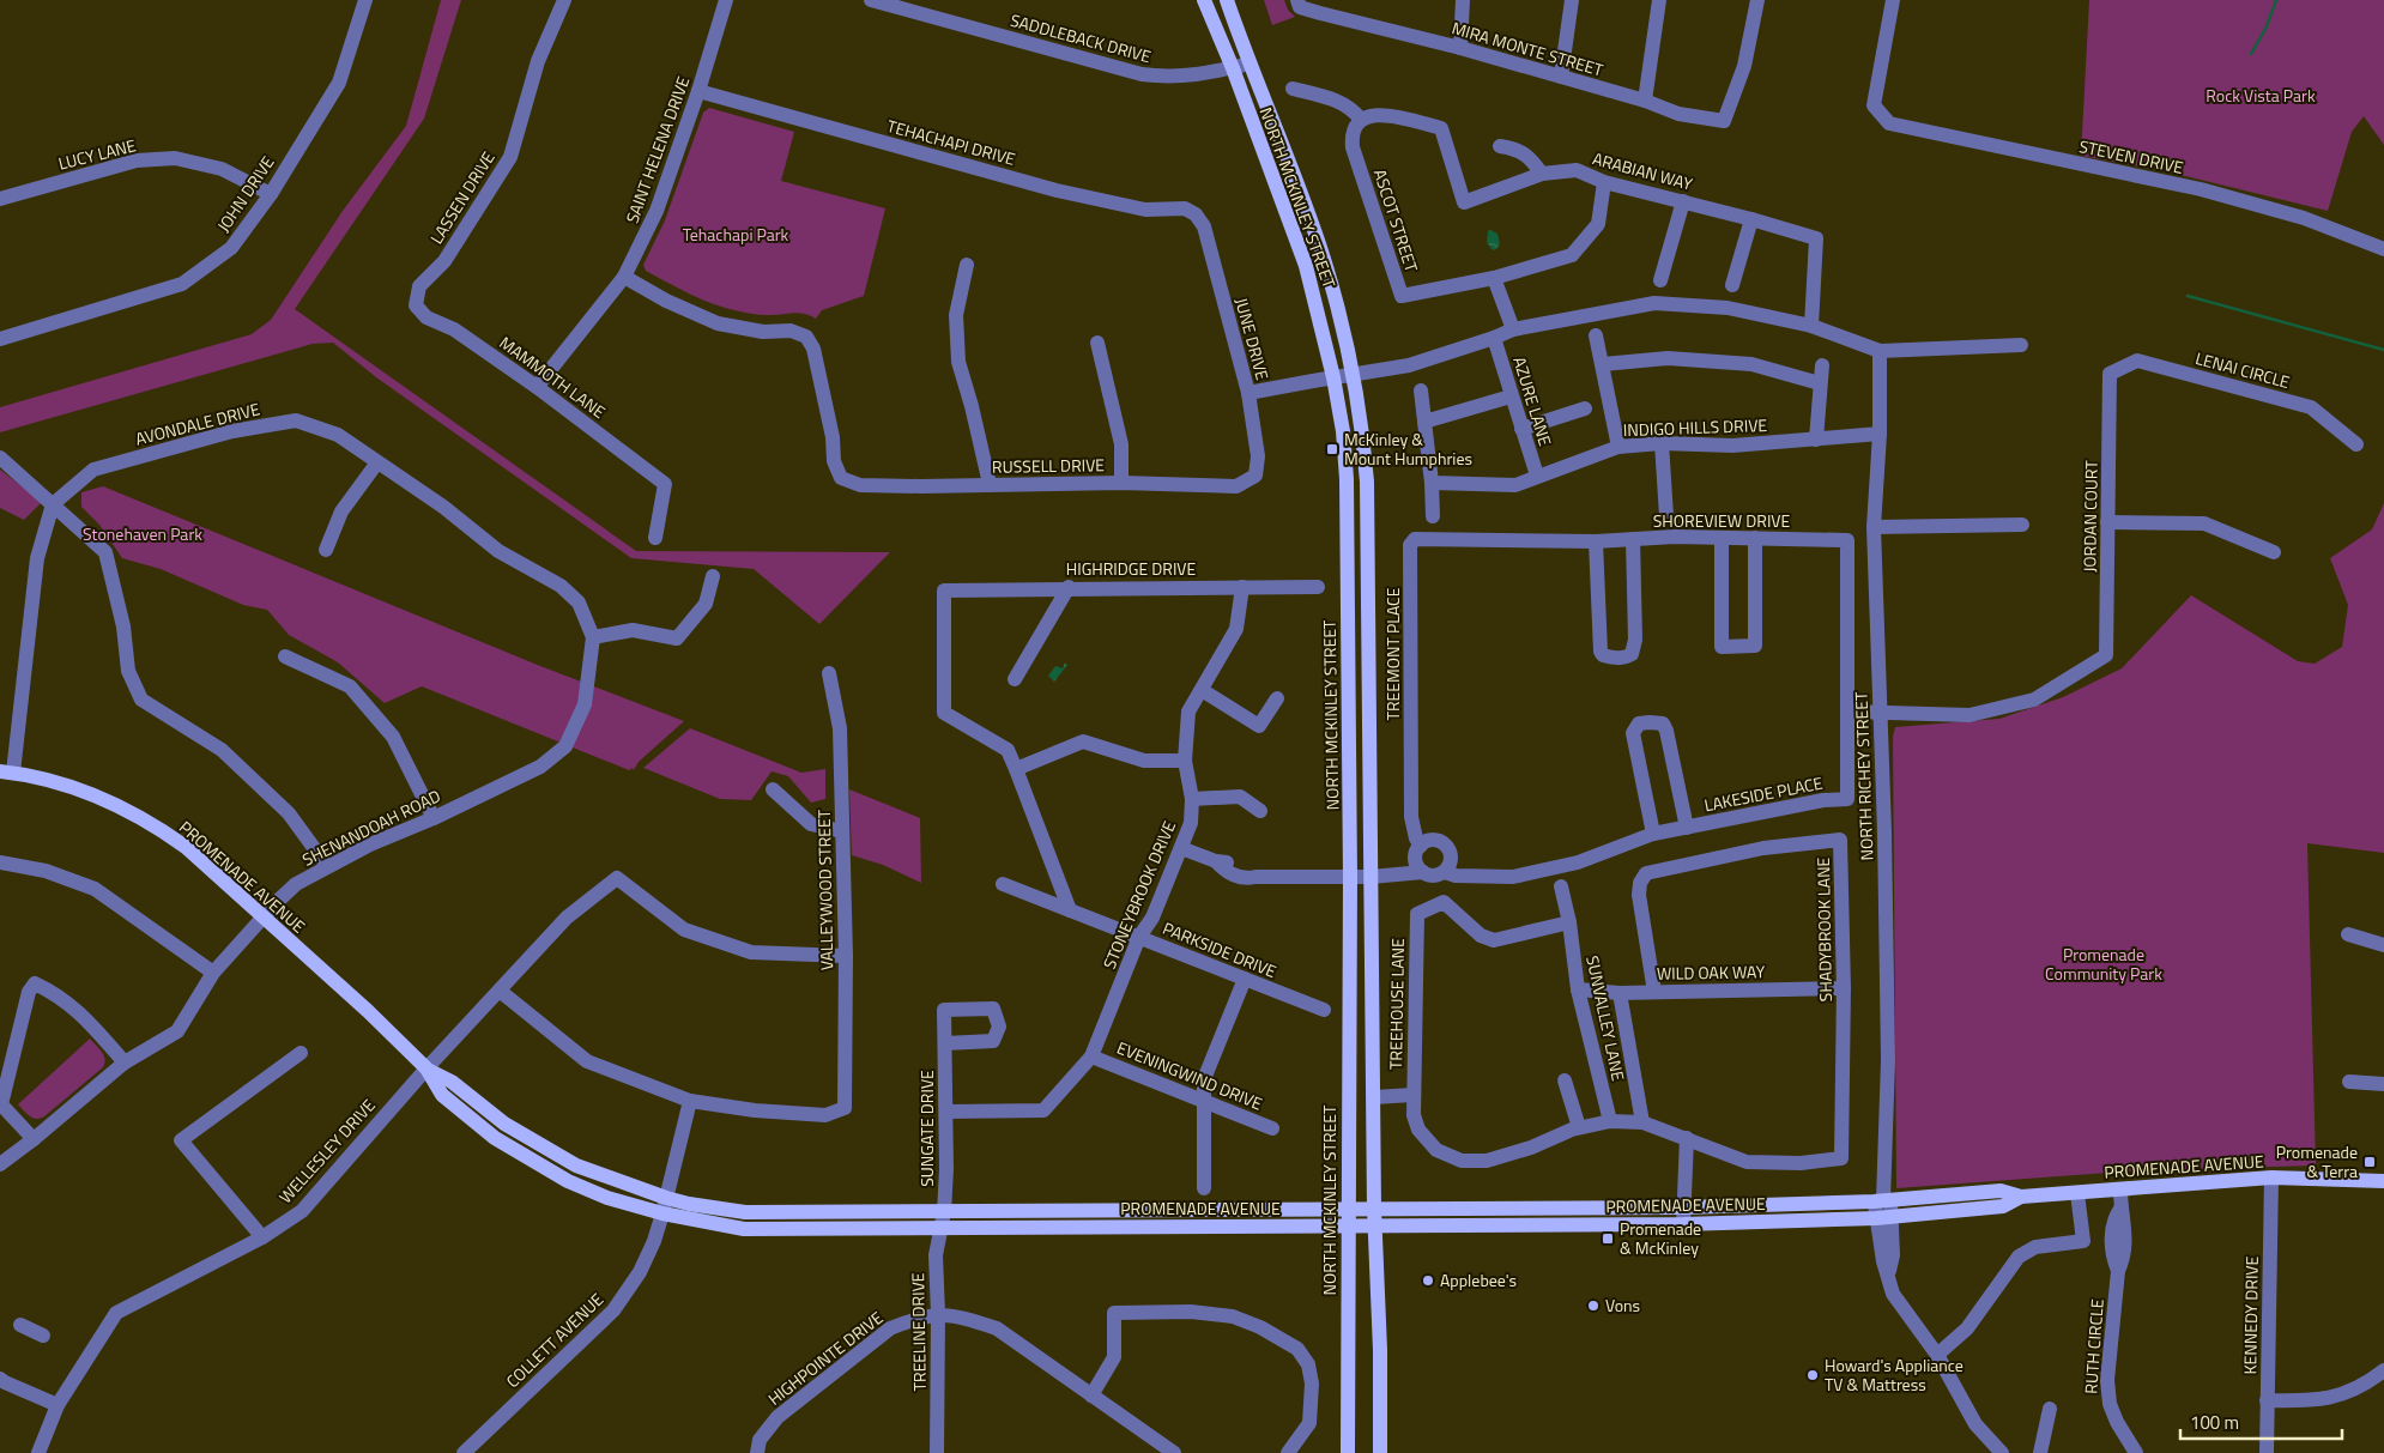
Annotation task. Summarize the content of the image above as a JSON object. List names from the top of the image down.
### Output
{
  "streets": {
    "main road": ["NORTH MCKINLEY STREET", "PROMENADE AVENUE"],
    "street": [
      "SADDLEBACK DRIVE",
      "MIRA MONTE STREET",
      "TEHACHAPI DRIVE",
      "SAINT HELENA DRIVE",
      "LUCY LANE",
      "STEVEN DRIVE",
      "ARABIAN WAY",
      "JOHN DRIVE",
      "LASSEN DRIVE",
      "ASCOT STREET",
      "JUNE DRIVE",
      "LENAI CIRCLE",
      "MAMMOTH LANE",
      "AZURE LANE",
      "AVONDALE DRIVE",
      "INDIGO HILLS DRIVE",
      "RUSSELL DRIVE",
      "JORDAN COURT",
      "SHOREVIEW DRIVE",
      "HIGHRIDGE DRIVE",
      "TREEMONT PLACE",
      "NORTH RICHEY STREET",
      "LAKESIDE PLACE",
      "SHENANDOAH ROAD",
      "VALLEYWOOD STREET",
      "STONEYBROOK DRIVE",
      "SHADYBROOK LANE",
      "PARKSIDE DRIVE",
      "WILD OAK WAY",
      "TREEHOUSE LANE",
      "SUNVALLEY LANE",
      "EVENINGWIND DRIVE",
      "SUNGATE DRIVE",
      "WELLESLEY DRIVE",
      "KENNEDY DRIVE",
      "TREELINE DRIVE",
      "COLLETT AVENUE",
      "RUTH CIRCLE",
      "HIGHPOINTE DRIVE"
    ]
  },
  "crossings": [
    ["SADDLEBACK DRIVE", "NORTH MCKINLEY STREET"],
    ["TEHACHAPI DRIVE", "SAINT HELENA DRIVE"],
    ["TEHACHAPI DRIVE", "JUNE DRIVE"],
    ["SAINT HELENA DRIVE", "MAMMOTH LANE"],
    ["SAINT HELENA DRIVE", "RUSSELL DRIVE"],
    ["LUCY LANE", "JOHN DRIVE"],
    ["ARABIAN WAY", "ASCOT STREET"],
    ["LASSEN DRIVE", "MAMMOTH LANE"],
    ["NORTH MCKINLEY STREET", "LAKESIDE PLACE"],
    ["NORTH MCKINLEY STREET", "PROMENADE AVENUE"],
    ["JUNE DRIVE", "RUSSELL DRIVE"],
    ["LENAI CIRCLE", "JORDAN COURT"],
    ["AZURE LANE", "INDIGO HILLS DRIVE"],
    ["AVONDALE DRIVE", "SHENANDOAH ROAD"],
    ["INDIGO HILLS DRIVE", "NORTH RICHEY STREET"],
    ["JORDAN COURT", "NORTH RICHEY STREET"],
    ["SHOREVIEW DRIVE", "TREEMONT PLACE"],
    ["SHOREVIEW DRIVE", "LAKESIDE PLACE"],
    ["HIGHRIDGE DRIVE", "STONEYBROOK DRIVE"],
    ["TREEMONT PLACE", "LAKESIDE PLACE"],
    ["NORTH RICHEY STREET", "PROMENADE AVENUE"],
    ["LAKESIDE PLACE", "STONEYBROOK DRIVE"],
    ["SHENANDOAH ROAD", "PROMENADE AVENUE"],
    ["PROMENADE AVENUE", "SUNGATE DRIVE"],
    ["PROMENADE AVENUE", "WELLESLEY DRIVE"],
    ["PROMENADE AVENUE", "KENNEDY DRIVE"],
    ["PROMENADE AVENUE", "TREELINE DRIVE"],
    ["PROMENADE AVENUE", "COLLETT AVENUE"],
    ["PROMENADE AVENUE", "RUTH CIRCLE"],
    ["VALLEYWOOD STREET", "WELLESLEY DRIVE"],
    ["VALLEYWOOD STREET", "COLLETT AVENUE"],
    ["STONEYBROOK DRIVE", "PARKSIDE DRIVE"],
    ["STONEYBROOK DRIVE", "EVENINGWIND DRIVE"],
    ["STONEYBROOK DRIVE", "SUNGATE DRIVE"],
    ["SHADYBROOK LANE", "WILD OAK WAY"],
    ["SHADYBROOK LANE", "TREEHOUSE LANE"],
    ["WILD OAK WAY", "SUNVALLEY LANE"],
    ["TREEHOUSE LANE", "SUNVALLEY LANE"],
    ["SUNGATE DRIVE", "TREELINE DRIVE"],
    ["TREELINE DRIVE", "HIGHPOINTE DRIVE"]
  ],
  "parks": [
    "Rock Vista Park",
    "Tehachapi Park",
    "Stonehaven Park",
    "Promenade Community Park"
  ],
  "places": {
    "transit": ["McKinley & Mount Humphries", "Promenade & Terra", "Promenade & McKinley"],
    "other": ["Applebee's", "Vons", "Howard's Appliance TV & Mattress"]
  },
  "scale_bar": "100 m"
}
